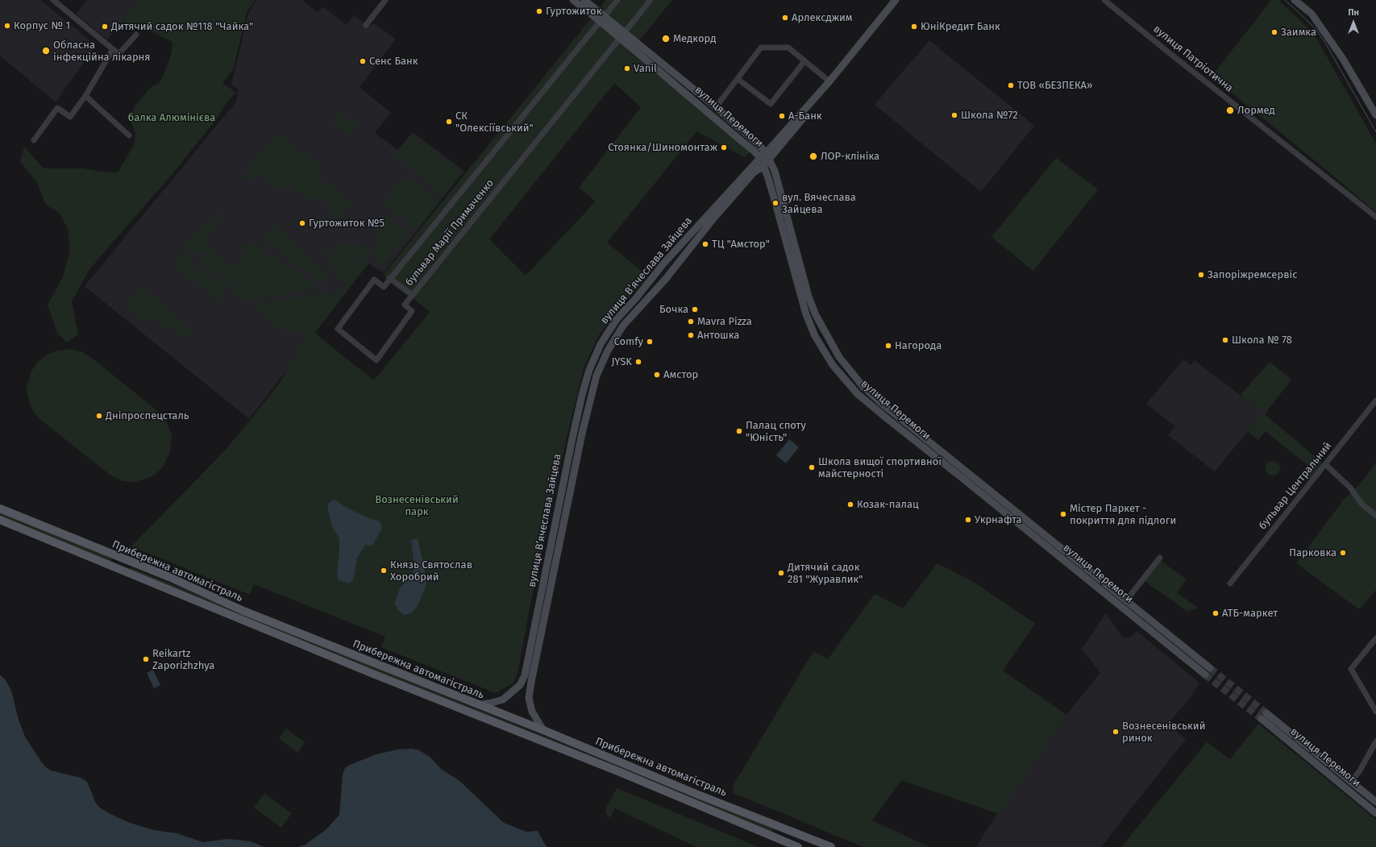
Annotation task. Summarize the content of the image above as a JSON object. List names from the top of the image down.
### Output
{
  "streets": {
    "main road": ["вулиця Перемоги", "вулиця Вʼячеслава Зайцева", "Прибережна автомагістраль"],
    "street": ["вулиця Патріотична", "бульвар Марії Примаченко", "бульвар Центральний"]
  },
  "crossings": [
    ["вулиця Перемоги", "бульвар Марії Примаченко"],
    ["вулиця Перемоги", "вулиця Вʼячеслава Зайцева"],
    ["вулиця Вʼячеслава Зайцева", "Прибережна автомагістраль"]
  ],
  "parks": ["балка Алюмінієва", "Вознесенівський парк"],
  "places": [
    "Гуртожиток",
    "Арлексджим",
    "Корпус № 1",
    "Дитячий садок №118 \"Чайка\"",
    "ЮніКредит Банк",
    "Заимка",
    "Медкорд",
    "Обласна інфекційна лікарня",
    "Сенс Банк",
    "Vanil",
    "ТОВ «БЕЗПЕКА»",
    "Лормед",
    "Школа №72",
    "А-Банк",
    "СК \"Олексіївський\"",
    "Стоянка/Шиномонтаж",
    "ЛОР-клініка",
    "вул. Вячеслава Зайцева",
    "Гуртожиток №5",
    "ТЦ \"Амстор\"",
    "Запоріжремсервіс",
    "Бочка",
    "Mavra Pizza",
    "Антошка",
    "Школа № 78",
    "Comfy",
    "Нагорода",
    "JYSK",
    "Амстор",
    "Дніпроспецсталь",
    "Палац споту \"Юність\"",
    "Школа вищої спортивної майстерності",
    "Козак-палац",
    "Містер Паркет - покриття для підлоги",
    "Укрнафта",
    "Парковка",
    "Князь Святослав Хоробрий",
    "Дитячий садок 281 \"Журавлик\"",
    "АТБ-маркет",
    "Reikartz Zaporizhzhya",
    "Вознесенівський ринок"
  ],
  "north": "top"
}
